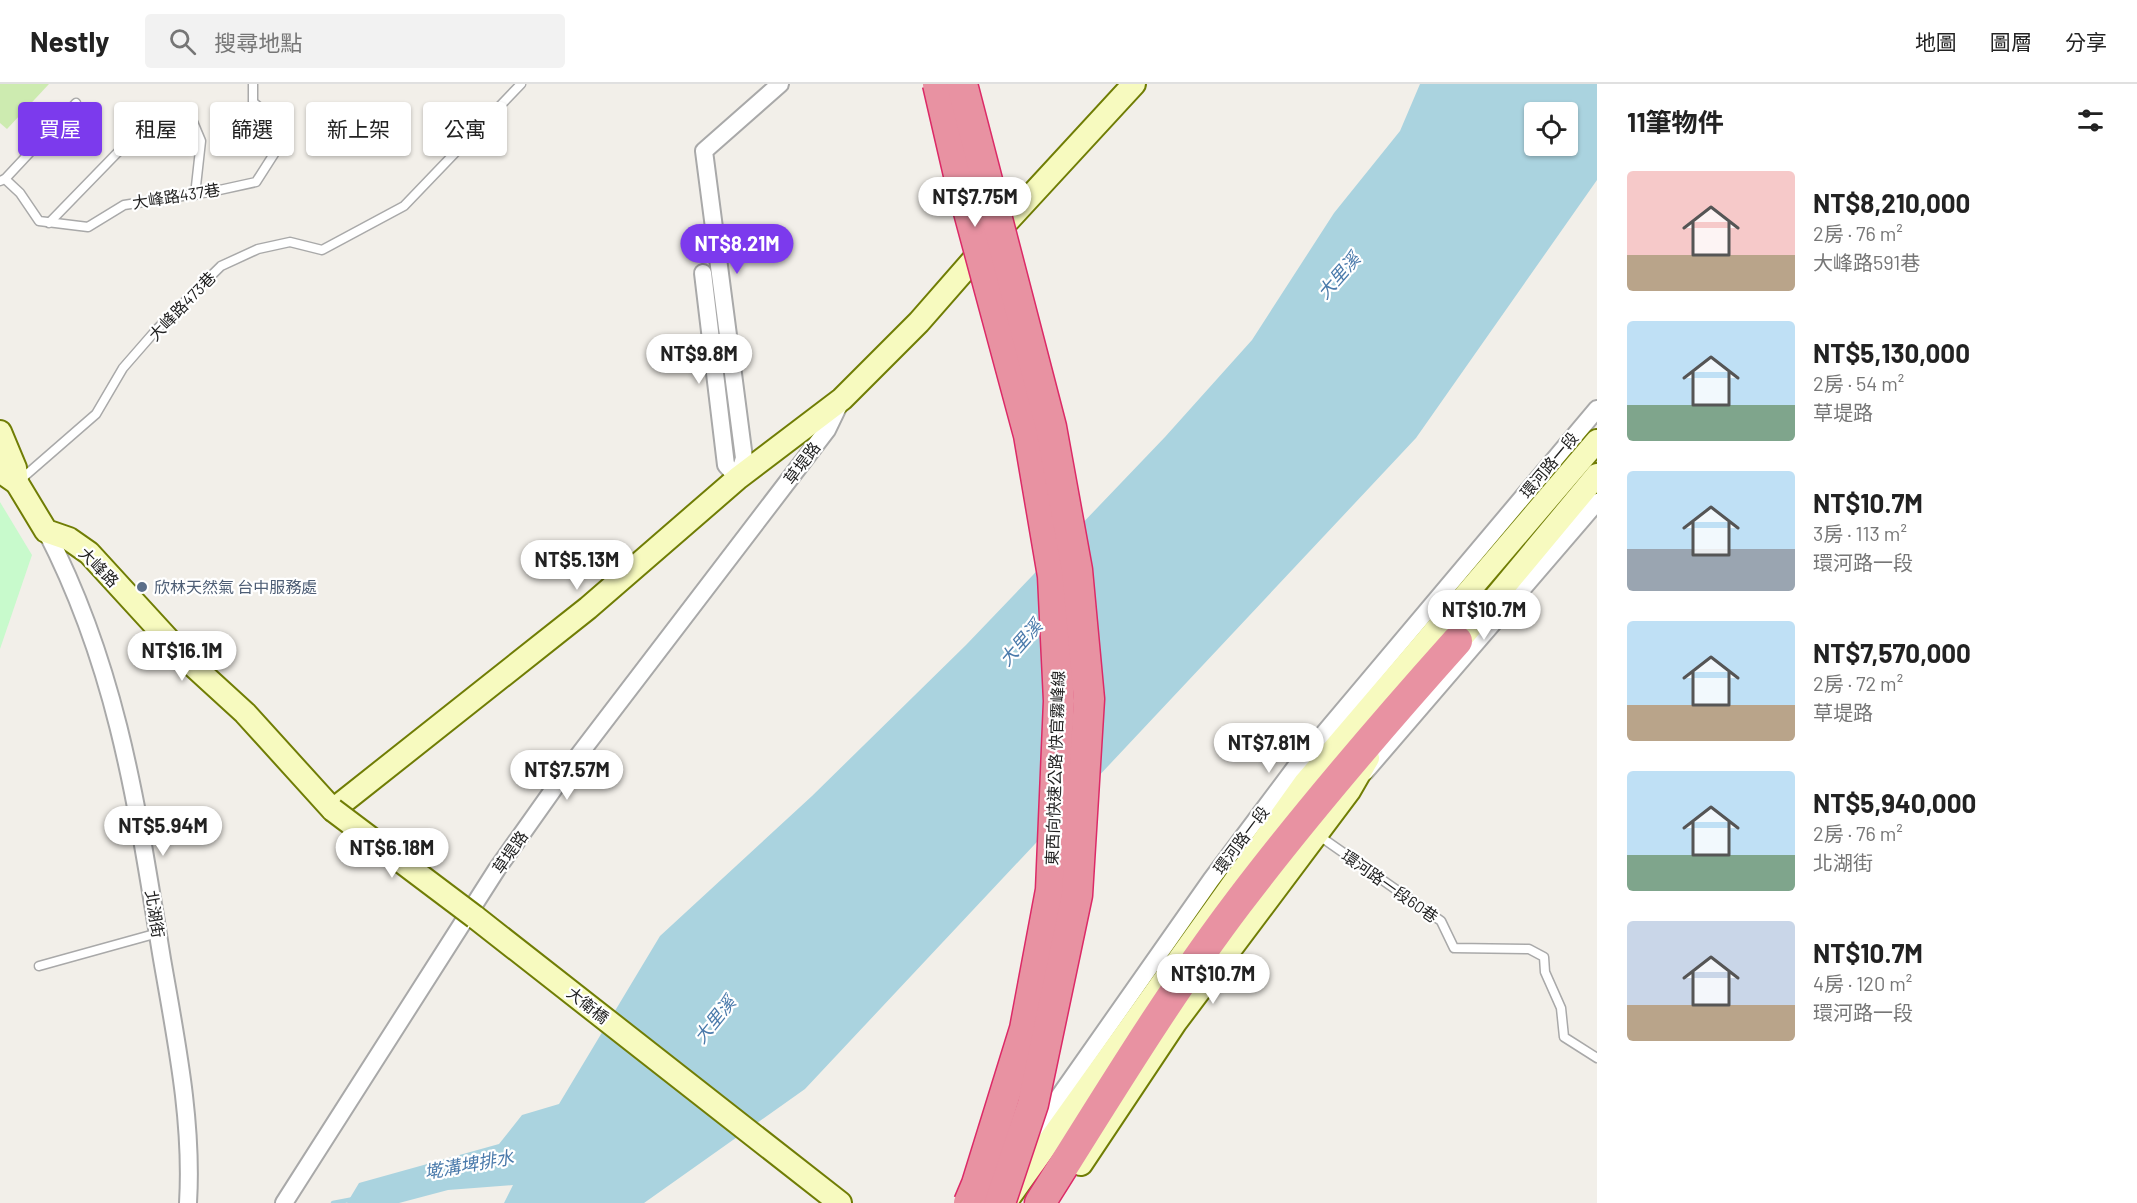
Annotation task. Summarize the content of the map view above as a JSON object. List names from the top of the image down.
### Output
{
  "streets": {
    "highway": ["東西向快速公路 快官霧峰線"],
    "street": [
      "草堤路",
      "環河路一段",
      "大峰路",
      "北湖街",
      "大衛橋"
    ],
    "lane": ["大峰路437巷", "大峰路473巷", "環河路一段60巷"]
  },
  "crossings": [
    ["草堤路", "大峰路"],
    ["草堤路", "大衛橋"],
    ["環河路一段", "東西向快速公路 快官霧峰線"],
    ["大峰路", "北湖街"],
    ["大峰路", "大衛橋"]
  ],
  "water": ["大里溪", "墘溝埤排水"],
  "places": ["欣林天然氣 台中服務處"],
  "page": {
    "header": "Nestly",
    "search": "搜尋地點",
    "nav": ["地圖", "圖層", "分享"],
    "heading": "11筆物件",
    "chip": [
      "買屋",
      "租屋",
      "篩選",
      "新上架",
      "公寓"
    ],
    "list": [
      {
        "name": "NT$8,210,000",
        "note": "2房 · 76 m² · 大峰路591巷"
      },
      {
        "name": "NT$5,130,000",
        "note": "2房 · 54 m² · 草堤路"
      },
      {
        "name": "NT$10.7M",
        "note": "3房 · 113 m² · 環河路一段"
      },
      {
        "name": "NT$7,570,000",
        "note": "2房 · 72 m² · 草堤路"
      },
      {
        "name": "NT$5,940,000",
        "note": "2房 · 76 m² · 北湖街"
      },
      {
        "name": "NT$10.7M",
        "note": "4房 · 120 m² · 環河路一段"
      }
    ],
    "price": [
      "NT$7.75M",
      "NT$8.21M",
      "NT$9.8M",
      "NT$5.13M",
      "NT$10.7M",
      "NT$16.1M",
      "NT$7.81M",
      "NT$7.57M",
      "NT$5.94M",
      "NT$6.18M",
      "NT$10.7M"
    ]
  }
}
